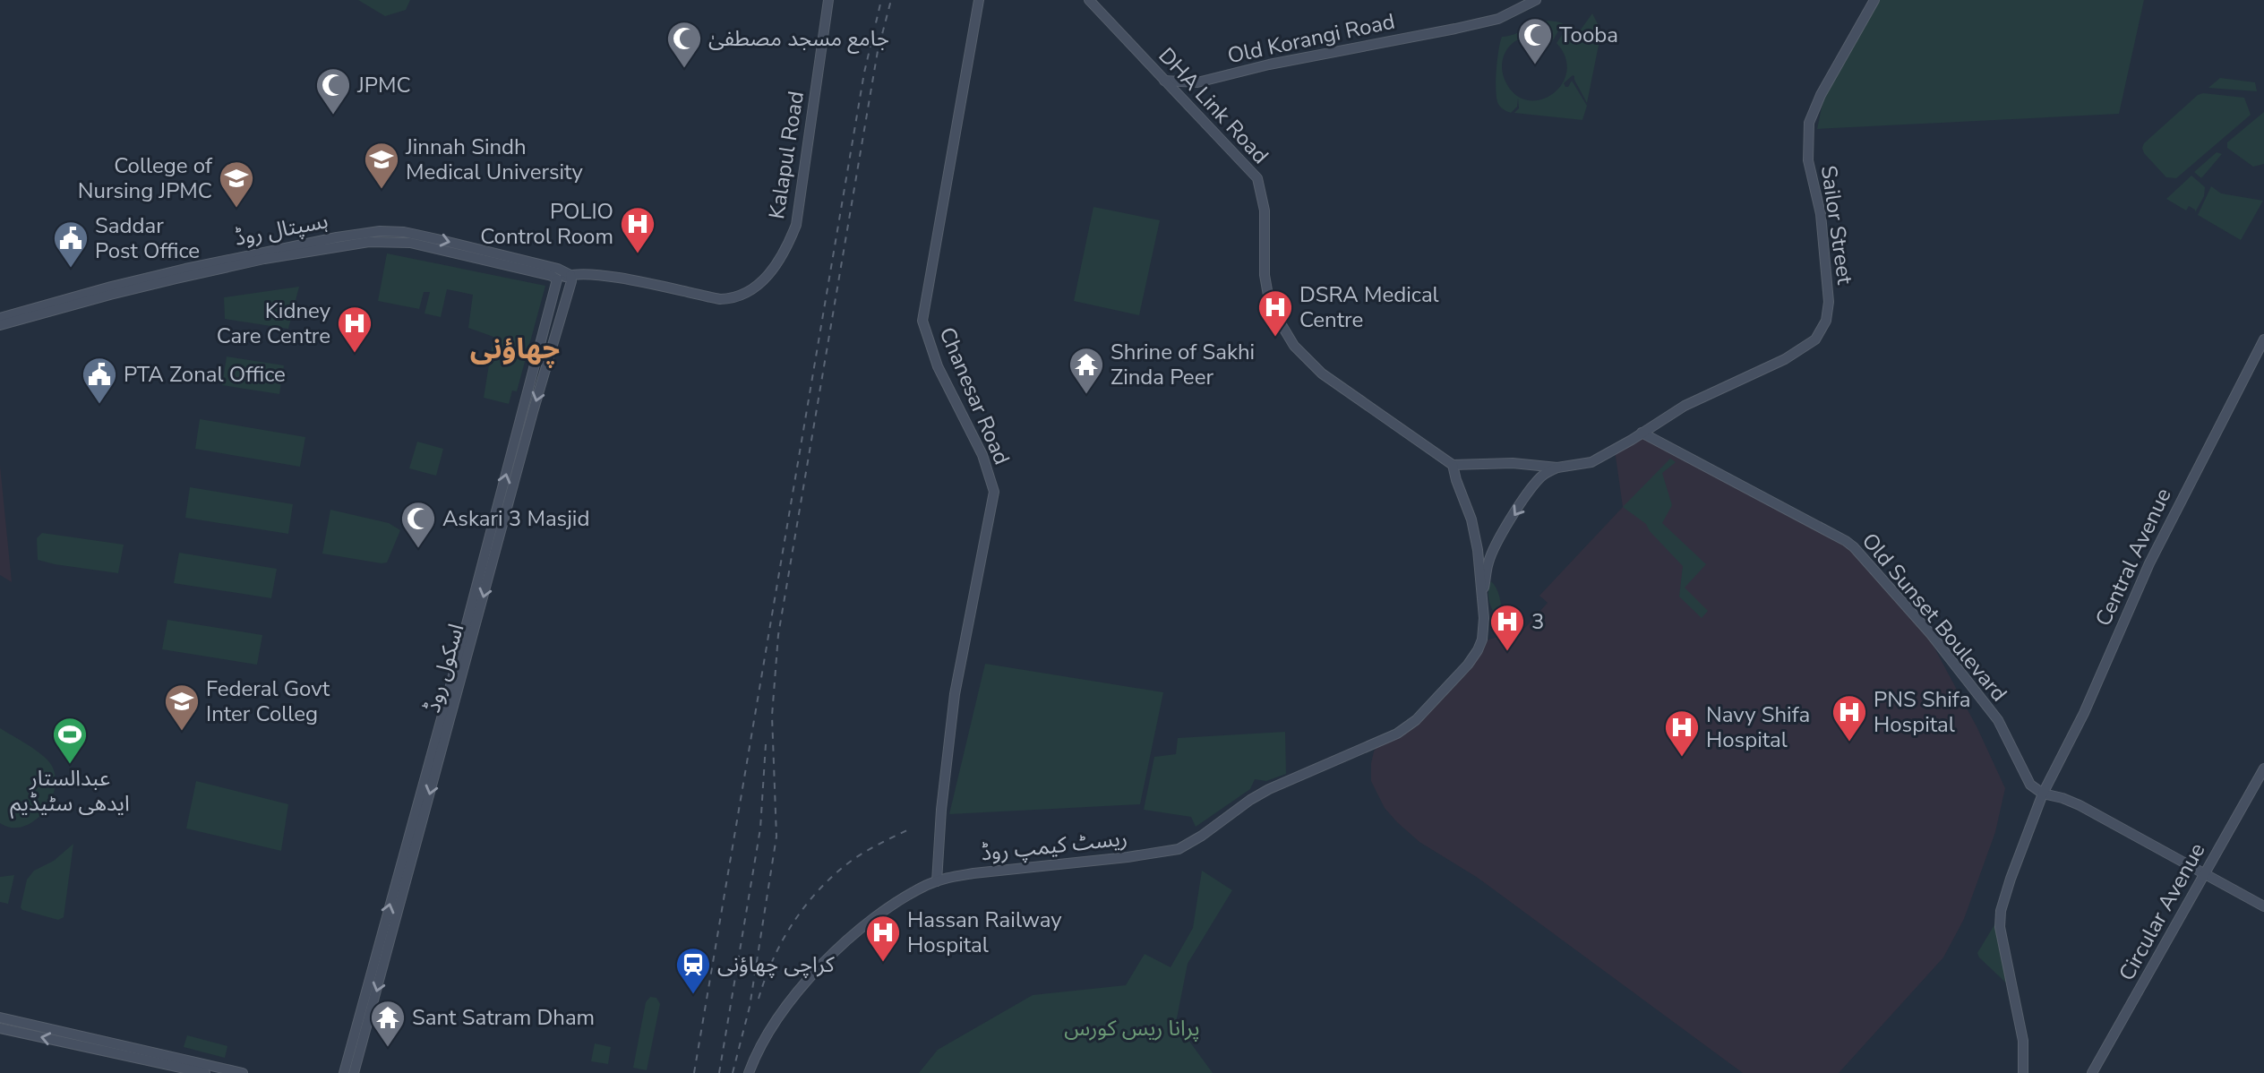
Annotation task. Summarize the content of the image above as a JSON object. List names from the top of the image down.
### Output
{
  "streets": {
    "street": [
      "Old Korangi Road",
      "DHA Link Road",
      "Kalapul Road",
      "Sailor Street",
      "ہسپتال روڈ",
      "Chanesar Road",
      "Central Avenue",
      "Old Sunset Boulevard",
      "اسکول روڈ",
      "ریسٹ کیمپ روڈ",
      "Circular Avenue"
    ]
  },
  "crossings": [
    ["Old Korangi Road", "DHA Link Road"],
    ["DHA Link Road", "Sailor Street"],
    ["Kalapul Road", "ہسپتال روڈ"],
    ["Kalapul Road", "اسکول روڈ"],
    ["Sailor Street", "Old Sunset Boulevard"],
    ["ہسپتال روڈ", "اسکول روڈ"],
    ["Chanesar Road", "ریسٹ کیمپ روڈ"],
    ["Central Avenue", "Old Sunset Boulevard"]
  ],
  "districts": ["چھاؤنی"],
  "parks": ["پرانا ریس کورس"],
  "places": {
    "mosque": [
      "Tooba",
      "جامع مسجد مصطفیٰ",
      "JPMC",
      "Askari 3 Masjid"
    ],
    "school or university": ["Jinnah Sindh Medical University", "College of Nursing JPMC", "Federal Govt Inter Colleg"],
    "hospital": [
      "POLIO Control Room",
      "DSRA Medical Centre",
      "Kidney Care Centre",
      "3",
      "PNS Shifa Hospital",
      "Navy Shifa Hospital",
      "Hassan Railway Hospital"
    ],
    "public building": ["Saddar Post Office", "PTA Zonal Office"],
    "temple": ["Shrine of Sakhi Zinda Peer", "Sant Satram Dham"],
    "sports": ["عبدالستار ایدھی سٹیڈیم"],
    "station": ["کراچی چھاؤنی"]
  }
}
